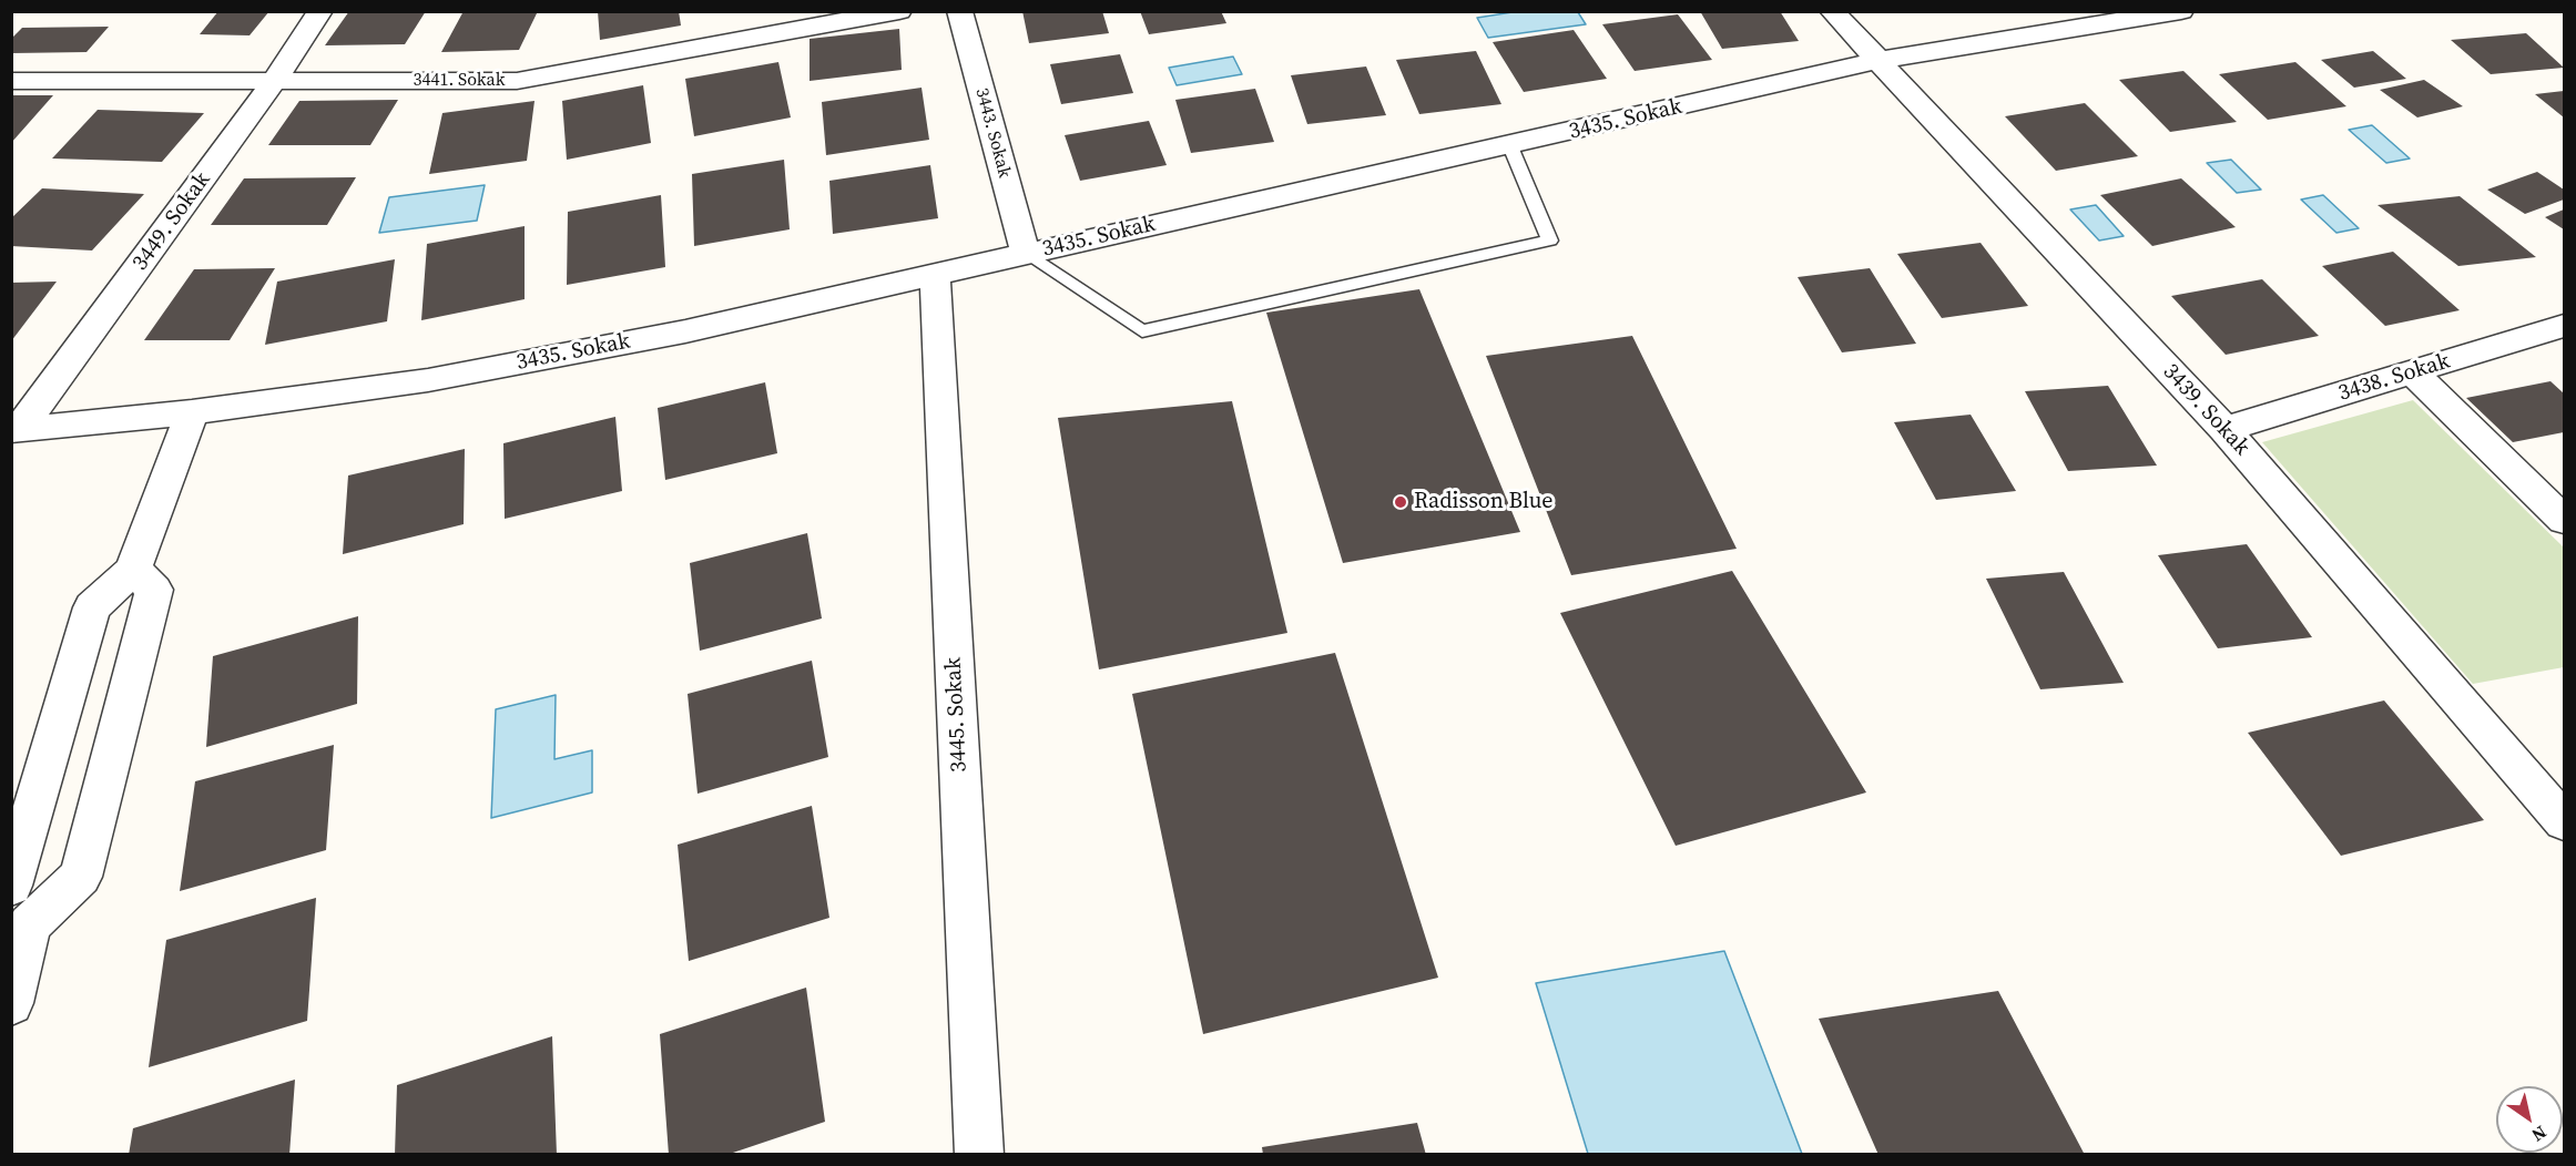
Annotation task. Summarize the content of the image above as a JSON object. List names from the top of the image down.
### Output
{
  "streets": {
    "street": [
      "3441. Sokak",
      "3435. Sokak",
      "3443. Sokak",
      "3449. Sokak",
      "3438. Sokak",
      "3439. Sokak",
      "3445. Sokak"
    ]
  },
  "crossings": [
    ["3441. Sokak", "3449. Sokak"],
    ["3435. Sokak", "3443. Sokak"],
    ["3435. Sokak", "3449. Sokak"],
    ["3435. Sokak", "3439. Sokak"],
    ["3435. Sokak", "3445. Sokak"],
    ["3438. Sokak", "3439. Sokak"]
  ],
  "places": ["Radisson Blue"],
  "north": "bottom right"
}
